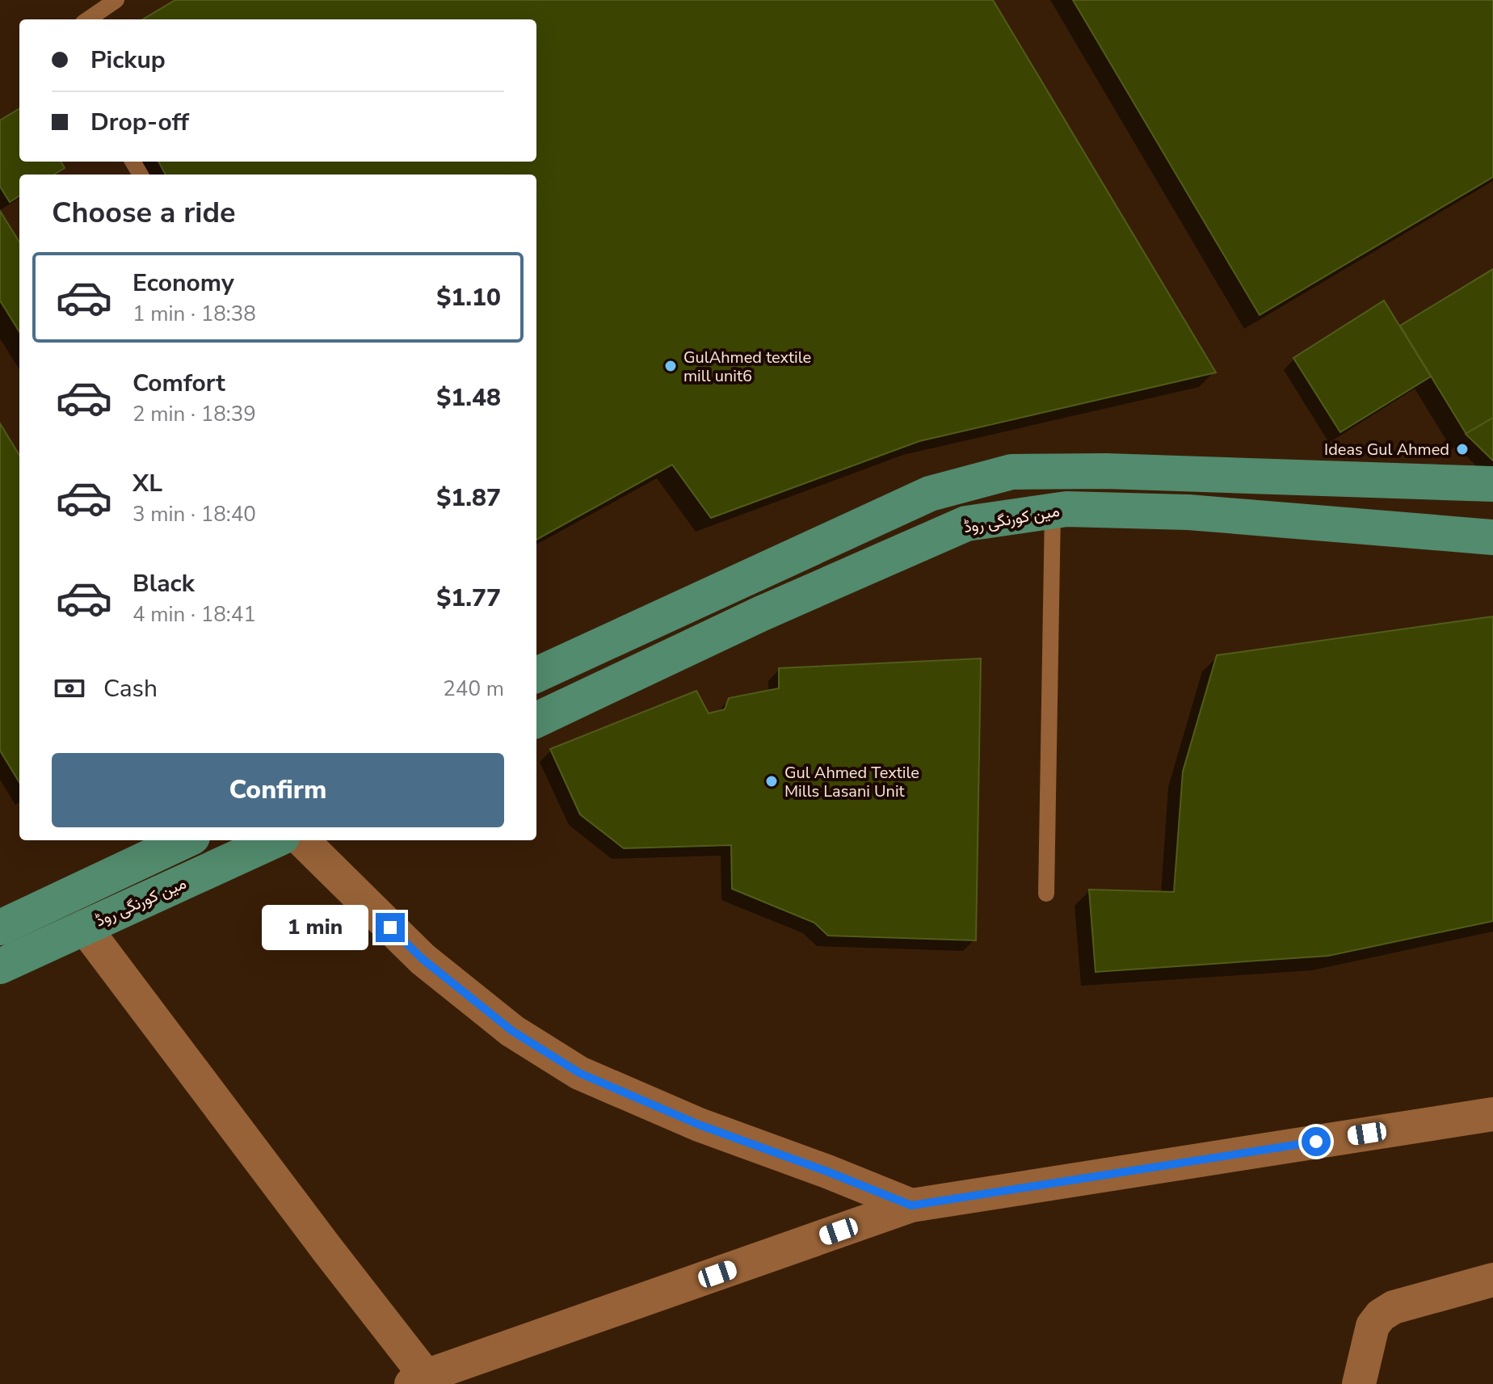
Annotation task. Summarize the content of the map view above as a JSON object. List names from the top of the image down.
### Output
{
  "streets": {
    "main road": ["مین کورنگی روڈ"]
  },
  "places": ["GulAhmed textile mill unit6", "Ideas Gul Ahmed", "Gul Ahmed Textile Mills Lasani Unit"],
  "page": {
    "banner": ["Pickup", "Drop-off"],
    "heading": "Choose a ride",
    "list": [
      {
        "name": "Economy",
        "note": "1 min · 18:38",
        "value": "$1.10"
      },
      {
        "name": "Comfort",
        "note": "2 min · 18:39",
        "value": "$1.48"
      },
      {
        "name": "XL",
        "note": "3 min · 18:40",
        "value": "$1.87"
      },
      {
        "name": "Black",
        "note": "4 min · 18:41",
        "value": "$1.77"
      }
    ],
    "pay": ["Cash", "240 m"],
    "buttons": "Confirm",
    "bubble": "1 min"
  }
}
